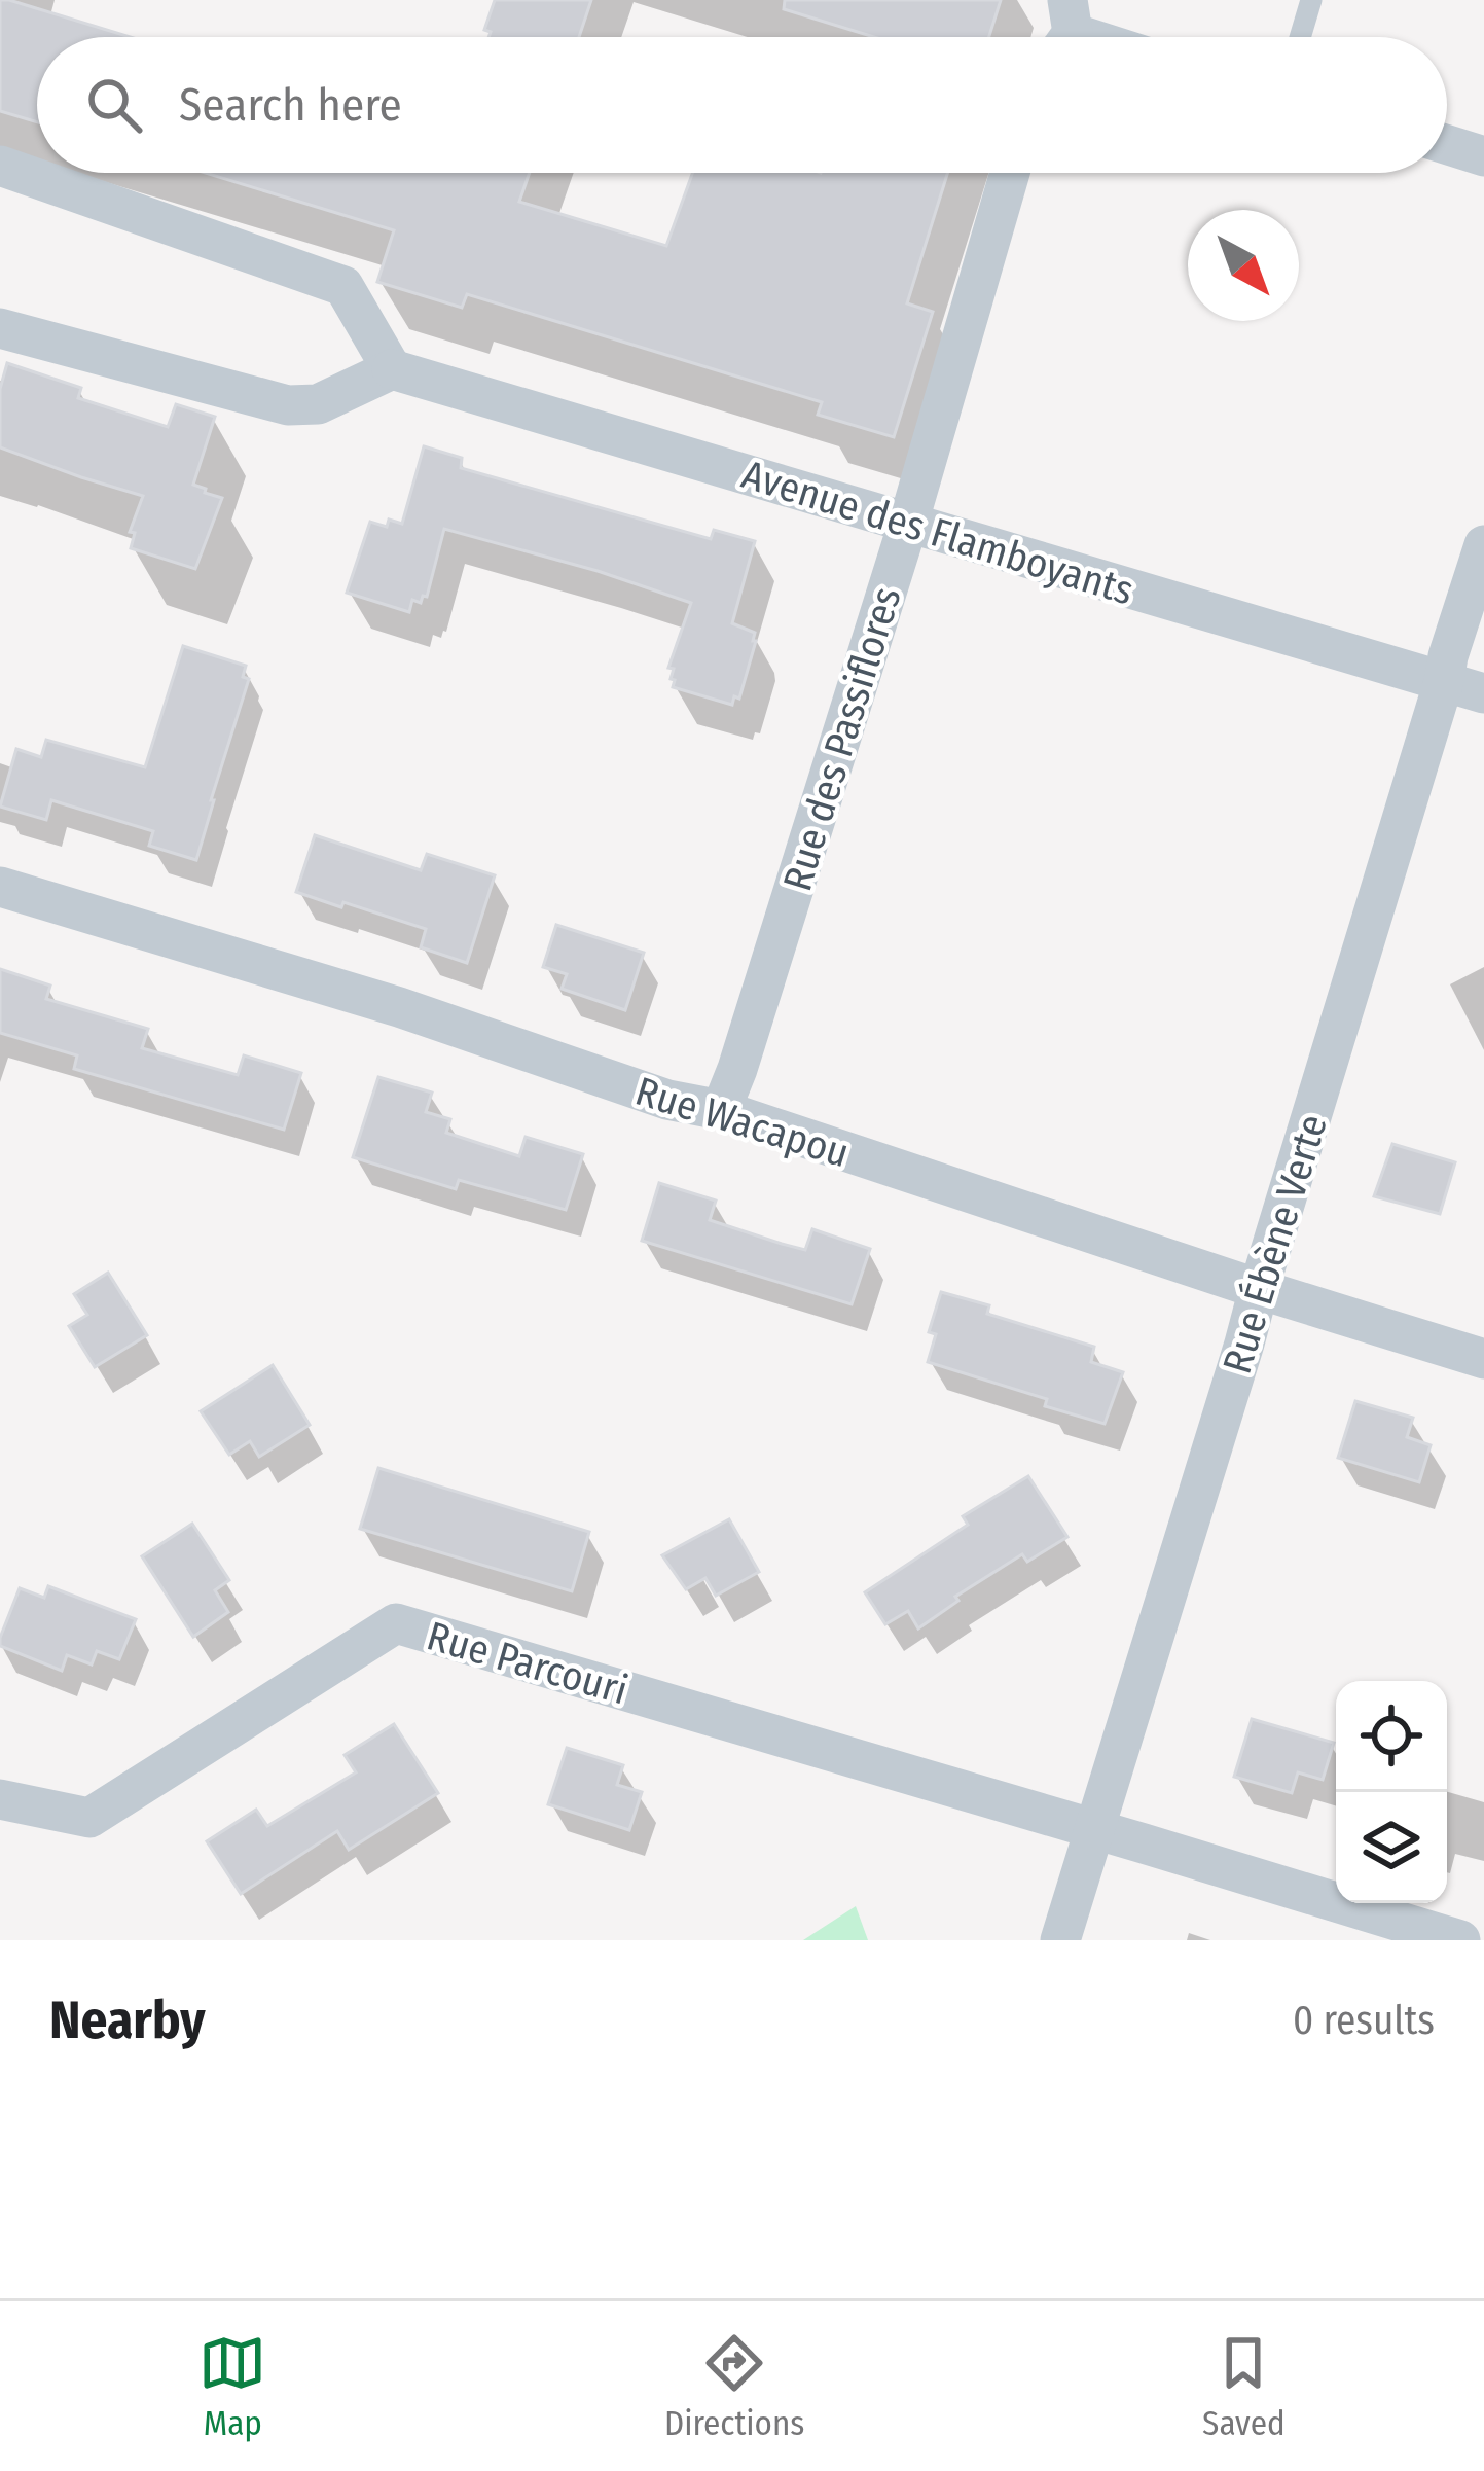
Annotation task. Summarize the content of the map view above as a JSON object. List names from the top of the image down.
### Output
{
  "streets": {
    "street": [
      "Avenue des Flamboyants",
      "Rue des Passiflores",
      "Rue Wacapou",
      "Rue Ébène Verte",
      "Rue Parcouri"
    ]
  },
  "crossings": [
    ["Avenue des Flamboyants", "Rue des Passiflores"],
    ["Avenue des Flamboyants", "Rue Ébène Verte"],
    ["Rue des Passiflores", "Rue Wacapou"],
    ["Rue Wacapou", "Rue Ébène Verte"],
    ["Rue Ébène Verte", "Rue Parcouri"]
  ],
  "north": "bottom right",
  "page": {
    "search": "Search here",
    "heading": ["Nearby", "0 results"],
    "nav": ["Map", "Directions", "Saved"]
  }
}
